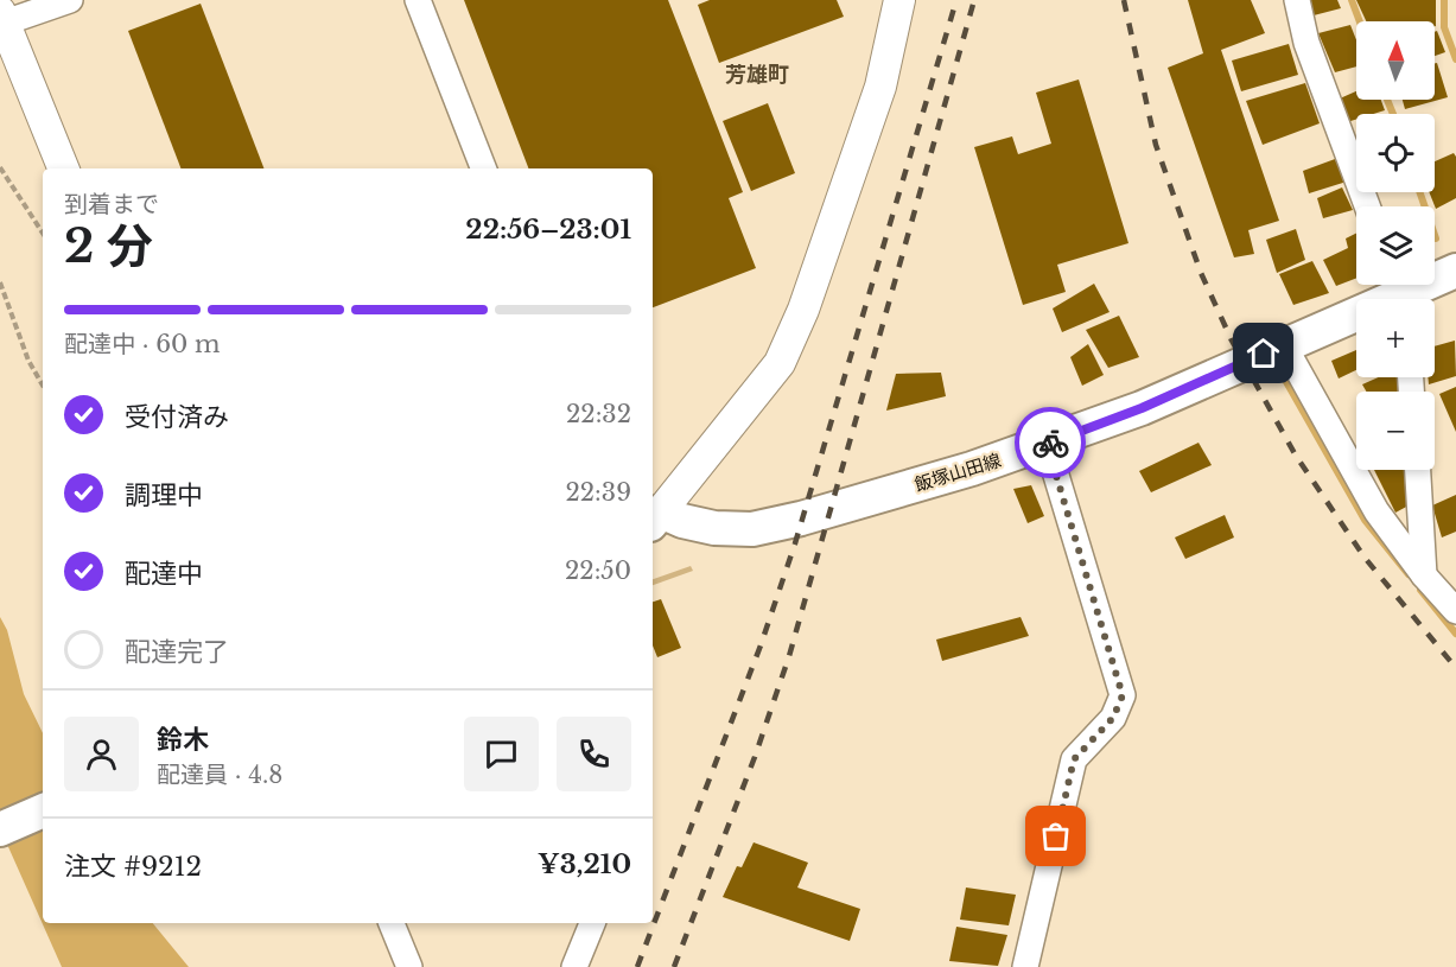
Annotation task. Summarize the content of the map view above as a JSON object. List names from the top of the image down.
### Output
{
  "streets": {
    "main road": ["飯塚山田線"]
  },
  "districts": ["芳雄町"],
  "north": "top",
  "page": {
    "map_buttons": ["+", "−"],
    "heading": ["2 分", "到着まで", "22:56–23:01"],
    "panel": [
      "鈴木",
      "配達員 · 4.8",
      "注文 #9212",
      "¥3,210"
    ],
    "bar": "配達中 · 60 m",
    "list": [
      ["受付済み", "22:32"],
      ["調理中", "22:39"],
      ["配達中", "22:50"],
      "配達完了"
    ]
  }
}
